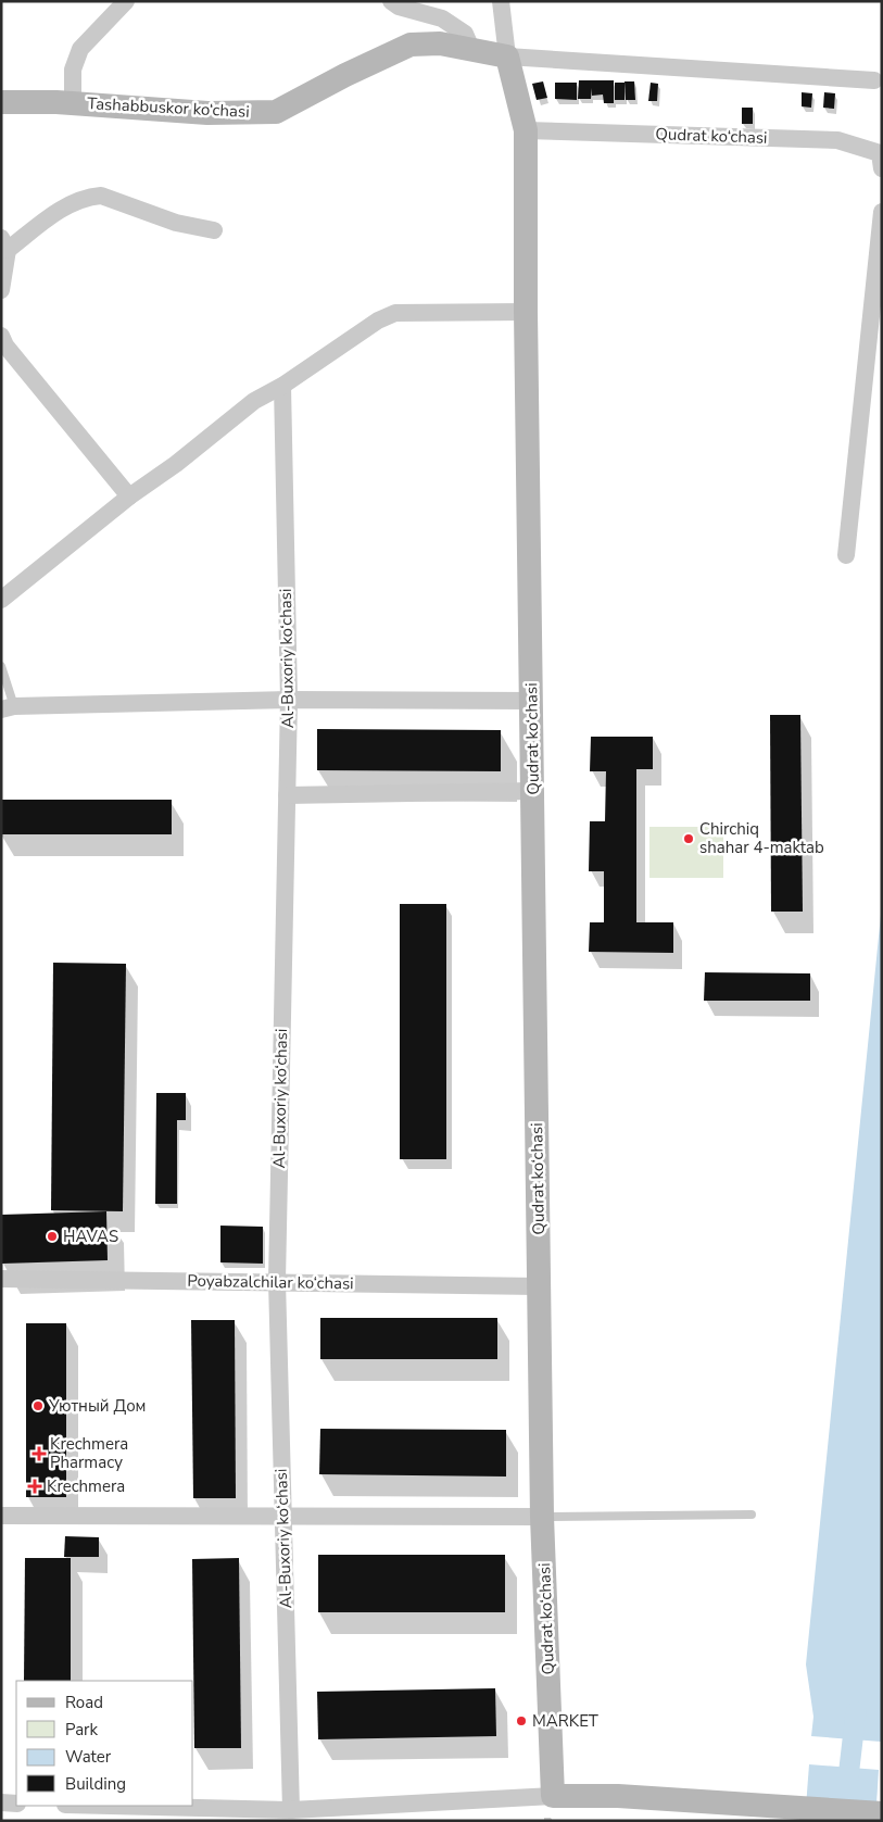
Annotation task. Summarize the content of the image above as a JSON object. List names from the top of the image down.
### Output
{
  "streets": {
    "street": [
      "Tashabbuskor ko‘chasi",
      "Qudrat ko‘chasi",
      "Al-Buxoriy ko‘chasi",
      "Poyabzalchilar ko‘chasi"
    ]
  },
  "crossings": [
    ["Tashabbuskor ko‘chasi", "Qudrat ko‘chasi"],
    ["Qudrat ko‘chasi", "Poyabzalchilar ko‘chasi"],
    ["Al-Buxoriy ko‘chasi", "Poyabzalchilar ko‘chasi"]
  ],
  "places": {
    "other": [
      "Chirchiq shahar 4-maktab",
      "HAVAS",
      "Уютный Дом",
      "MARKET"
    ],
    "health": ["Krechmera Pharmacy", "Krechmera"]
  },
  "legend": [
    "Road",
    "Park",
    "Water",
    "Building"
  ]
}
